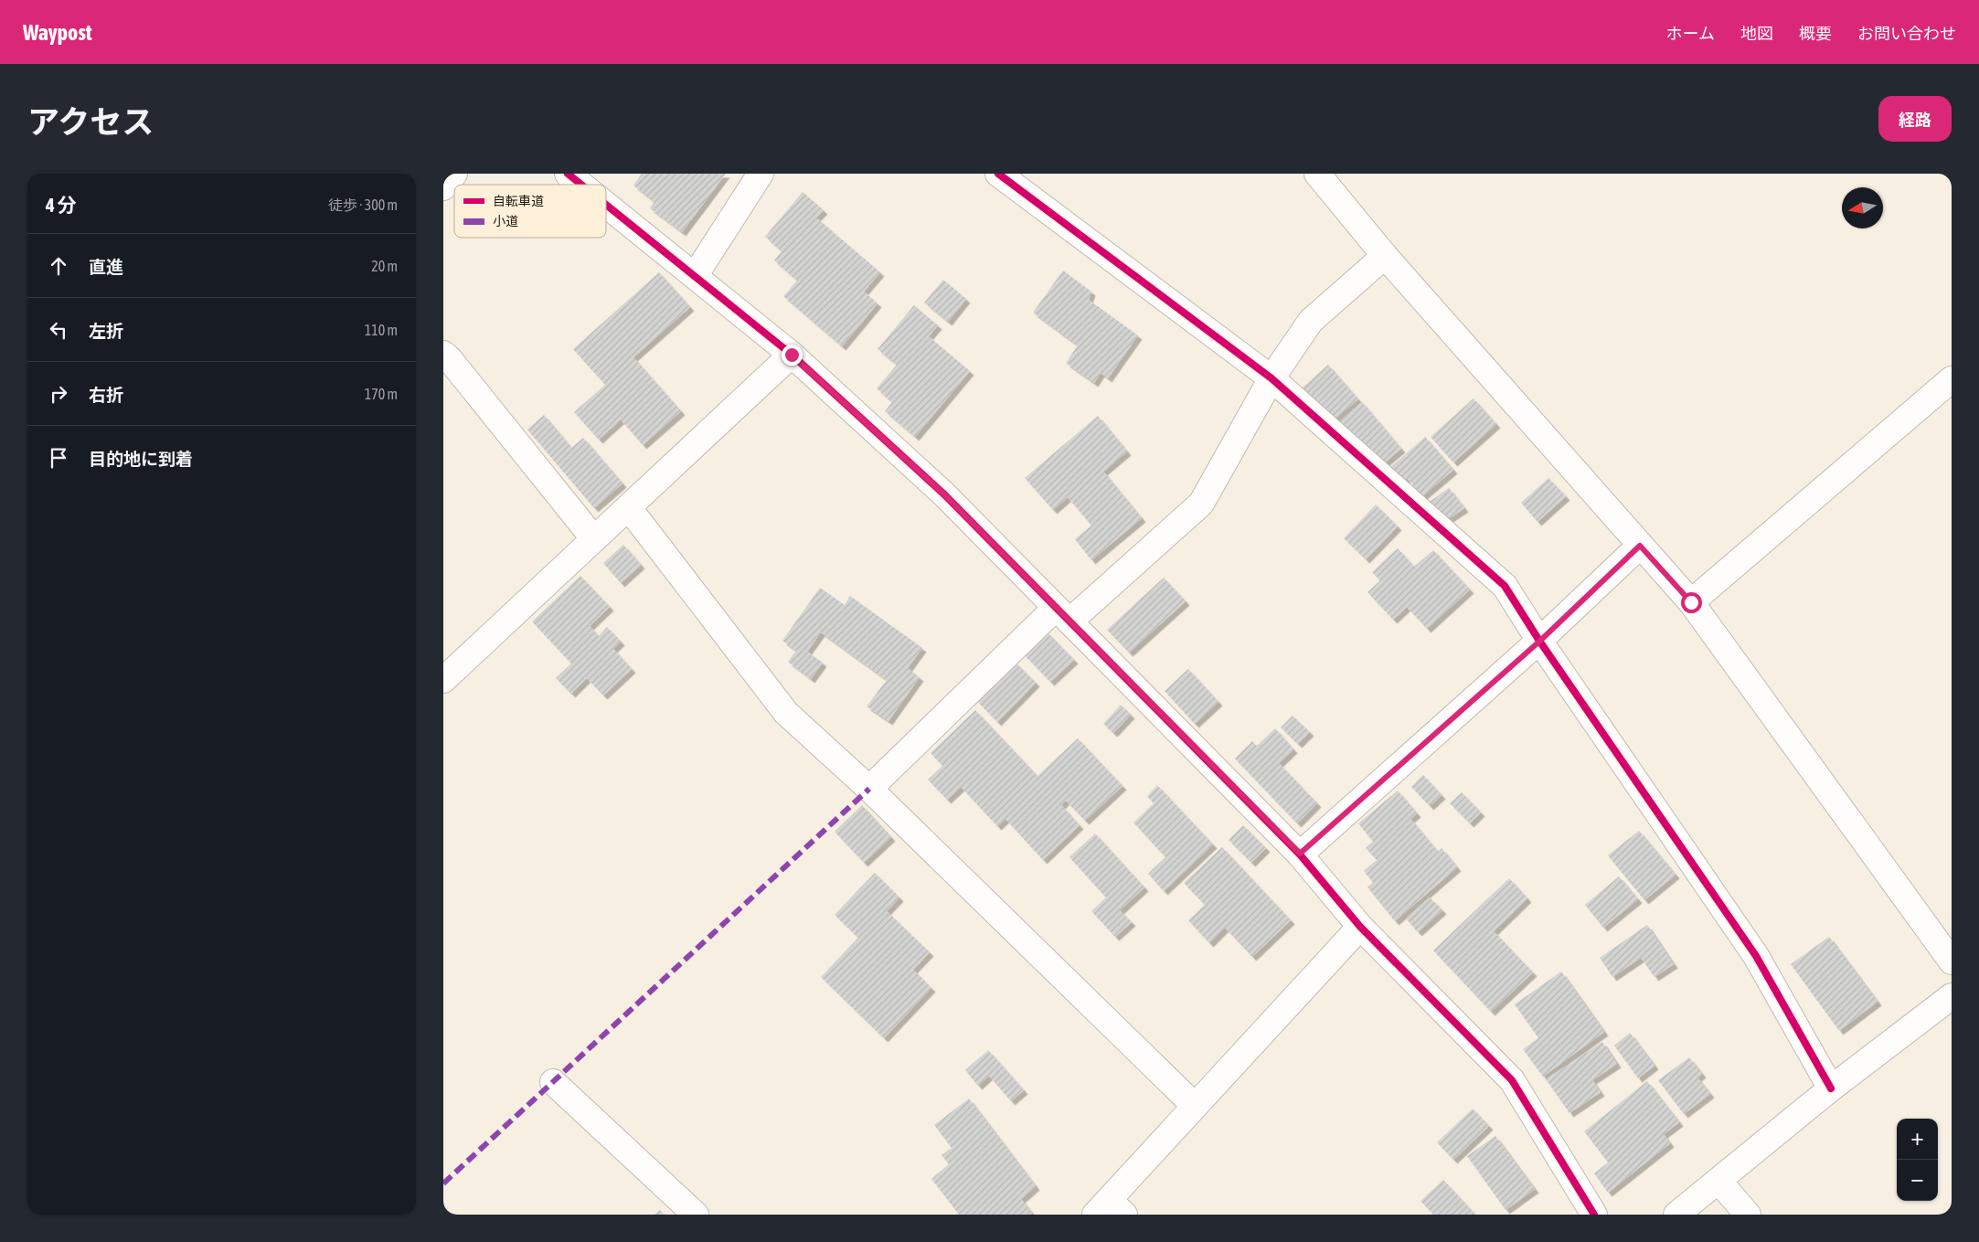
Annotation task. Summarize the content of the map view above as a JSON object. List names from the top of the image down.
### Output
{
  "legend": ["自転車道", "小道"],
  "north": "left",
  "page": {
    "header": "Waypost",
    "nav": [
      "ホーム",
      "地図",
      "概要",
      "お問い合わせ"
    ],
    "title": "アクセス",
    "buttons": "経路",
    "heading": ["4 分", "徒歩 · 300 m"],
    "list": [
      ["直進", "20 m"],
      ["左折", "110 m"],
      ["右折", "170 m"],
      "目的地に到着"
    ],
    "map_buttons": ["+", "−"]
  }
}
